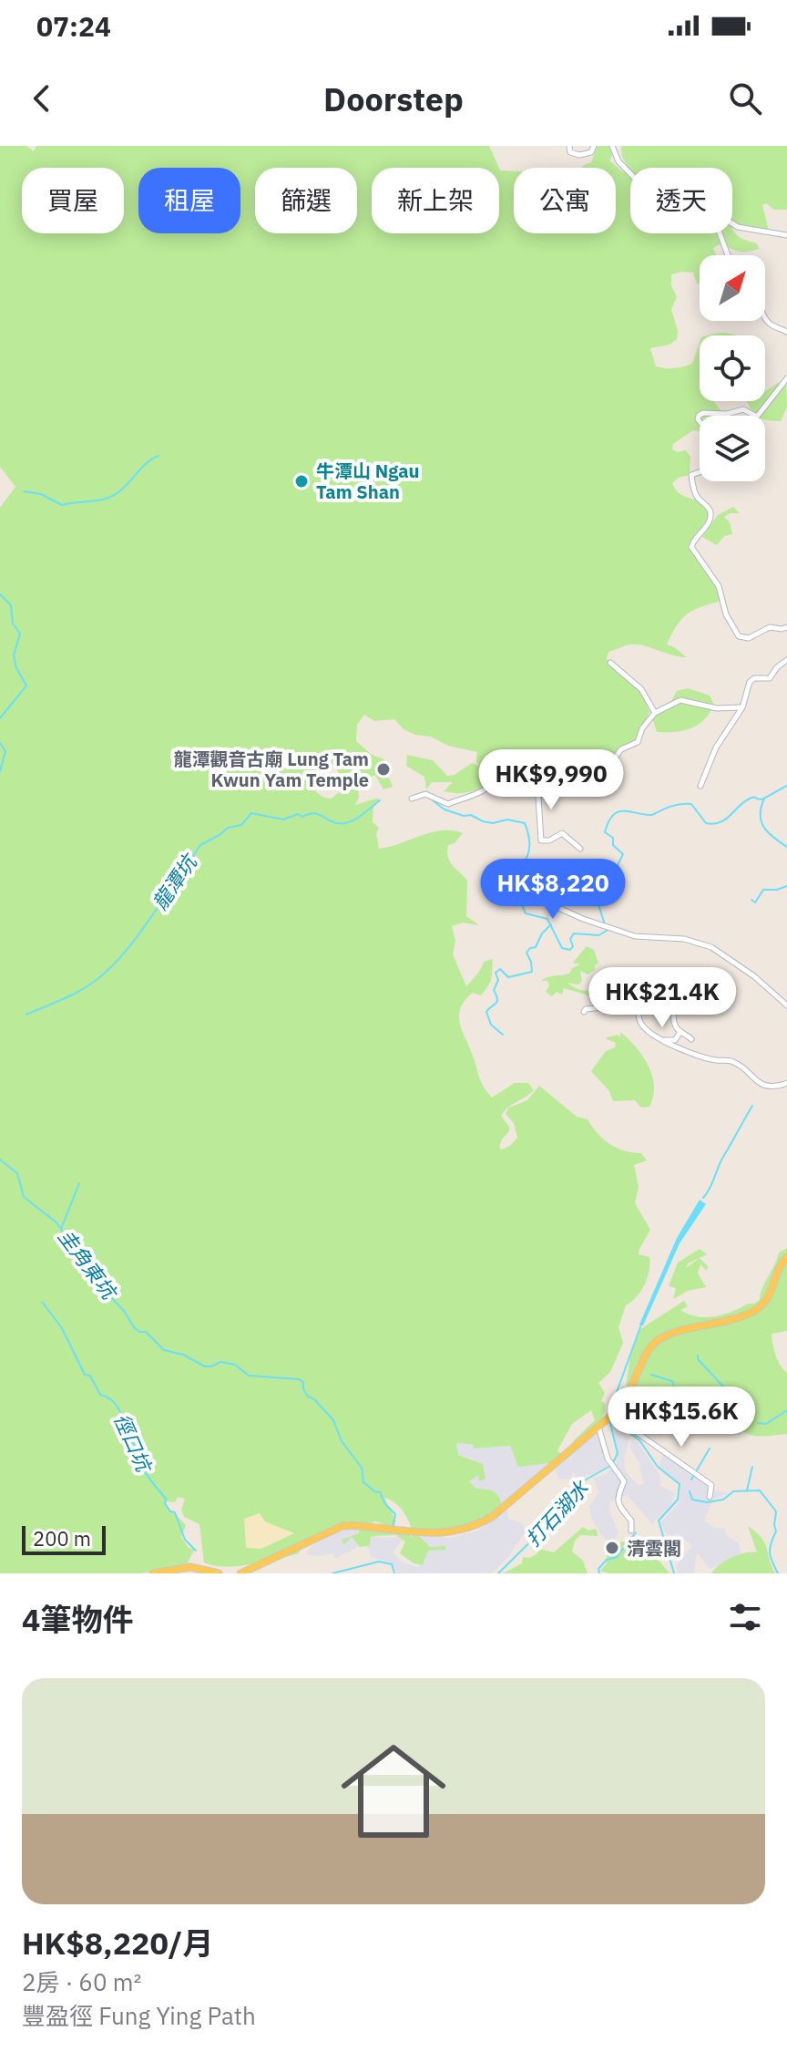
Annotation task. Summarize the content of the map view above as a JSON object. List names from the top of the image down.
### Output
{
  "water": [
    "龍潭坑",
    "圭角東坑",
    "徑口坑",
    "打石湖水"
  ],
  "places": ["牛潭山 Ngau Tam Shan", "龍潭觀音古廟 Lung Tam Kwun Yam Temple", "清雲閣"],
  "scale_bar": "200 m",
  "north": "top right",
  "page": {
    "status": "07:24",
    "header": "Doorstep",
    "chip": [
      "買屋",
      "租屋",
      "篩選",
      "新上架",
      "公寓",
      "透天"
    ],
    "price": [
      "HK$9,990",
      "HK$8,220",
      "HK$21.4K",
      "HK$15.6K"
    ],
    "scale": "200 m",
    "heading": "4筆物件",
    "list": [
      {
        "name": "HK$8,220/月",
        "note": "2房 · 60 m² · 豐盈徑 Fung Ying Path"
      }
    ]
  }
}
